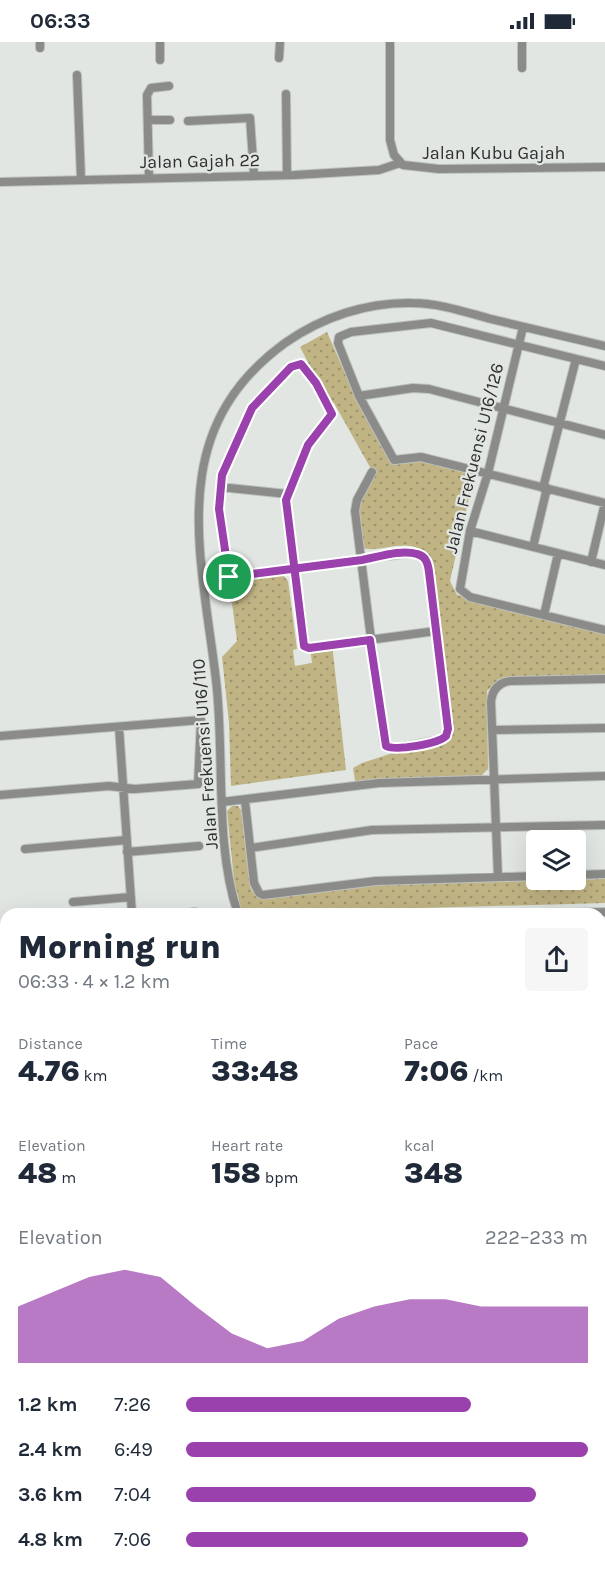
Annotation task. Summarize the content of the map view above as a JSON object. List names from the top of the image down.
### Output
{
  "streets": {
    "street": [
      "Jalan Kubu Gajah",
      "Jalan Gajah 22",
      "Jalan Frekuensi U16/126",
      "Jalan Frekuensi U16/110"
    ]
  },
  "crossings": [
    ["Jalan Kubu Gajah", "Jalan Gajah 22"],
    ["Jalan Frekuensi U16/126", "Jalan Frekuensi U16/110"]
  ],
  "page": {
    "status": "06:33",
    "heading": ["Morning run", "06:33 · 4 × 1.2 km"],
    "stats": [
      ["Distance", "4.76 km"],
      ["Time", "33:48"],
      ["Pace", "7:06 /km"],
      ["Elevation", "48 m"],
      ["Heart rate", "158 bpm"],
      ["kcal", "348"]
    ],
    "chart": ["Elevation", "222–233 m"],
    "list": [
      {
        "name": "1.2 km",
        "note": "7:26"
      },
      {
        "name": "2.4 km",
        "note": "6:49"
      },
      {
        "name": "3.6 km",
        "note": "7:04"
      },
      {
        "name": "4.8 km",
        "note": "7:06"
      }
    ]
  }
}
